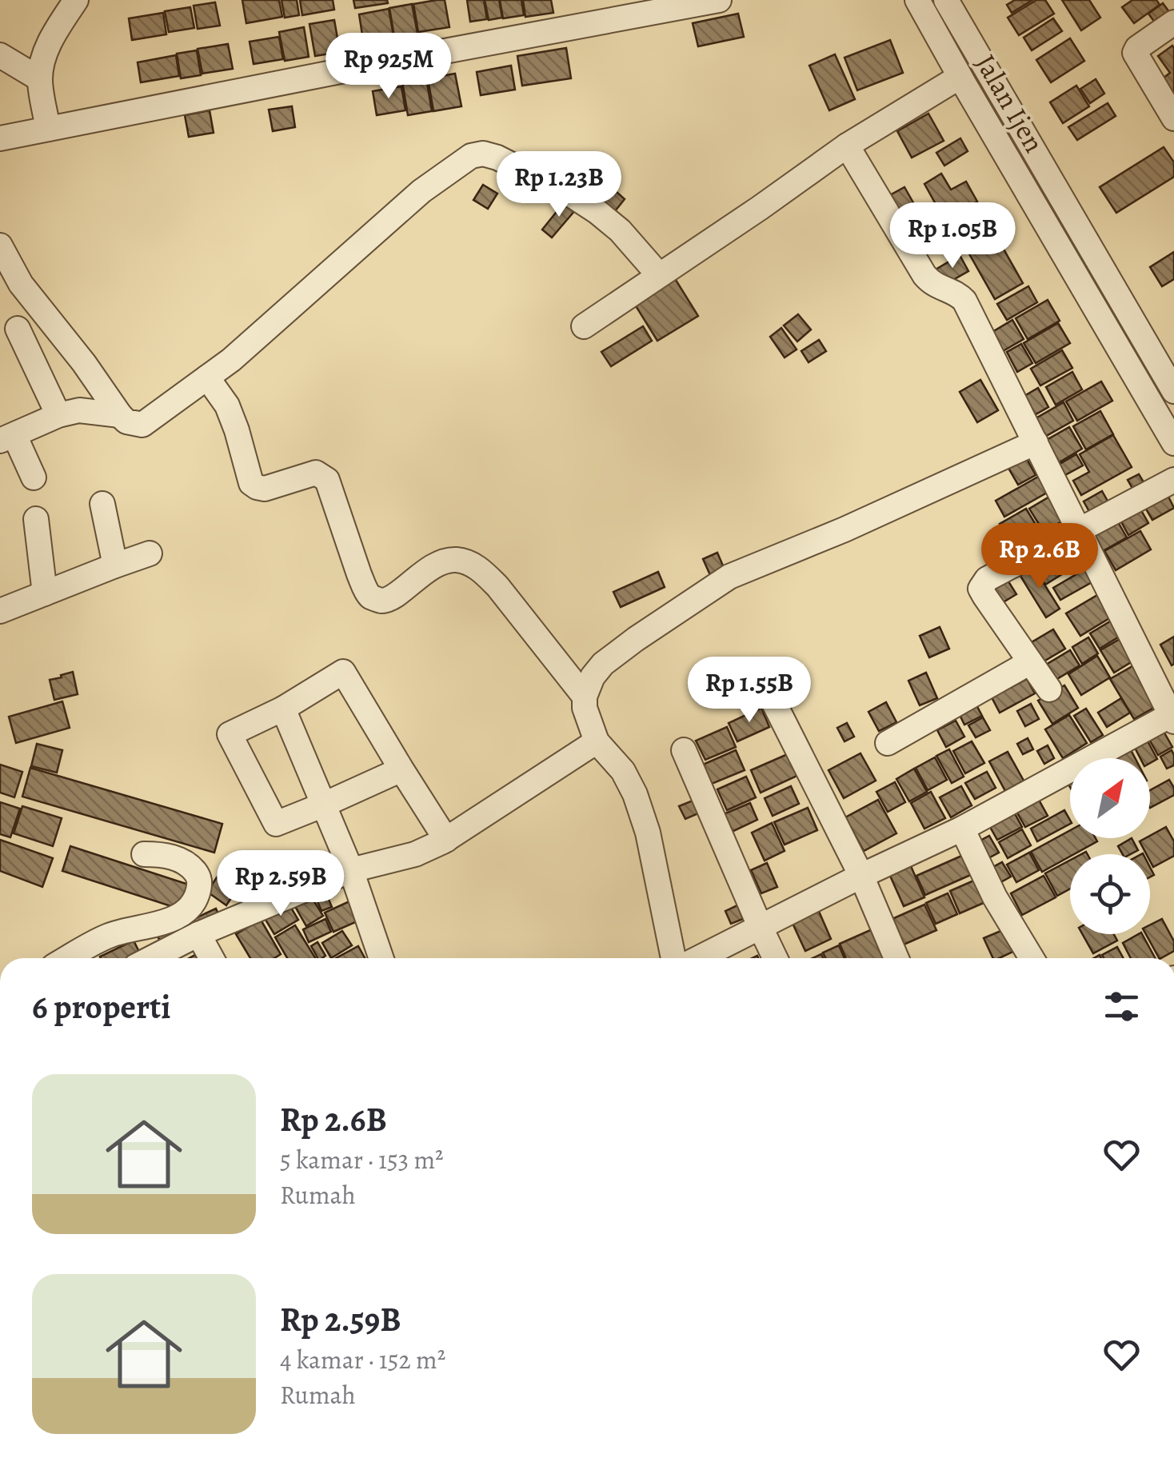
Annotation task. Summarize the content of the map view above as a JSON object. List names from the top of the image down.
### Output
{
  "streets": {
    "street": ["Jalan Ijen"]
  },
  "north": "top right",
  "page": {
    "price": [
      "Rp 925M",
      "Rp 1.23B",
      "Rp 1.05B",
      "Rp 2.6B",
      "Rp 1.55B",
      "Rp 2.59B"
    ],
    "heading": "6 properti",
    "list": [
      {
        "name": "Rp 2.6B",
        "note": "5 kamar · 153 m² · Rumah"
      },
      {
        "name": "Rp 2.59B",
        "note": "4 kamar · 152 m² · Rumah"
      }
    ]
  }
}
